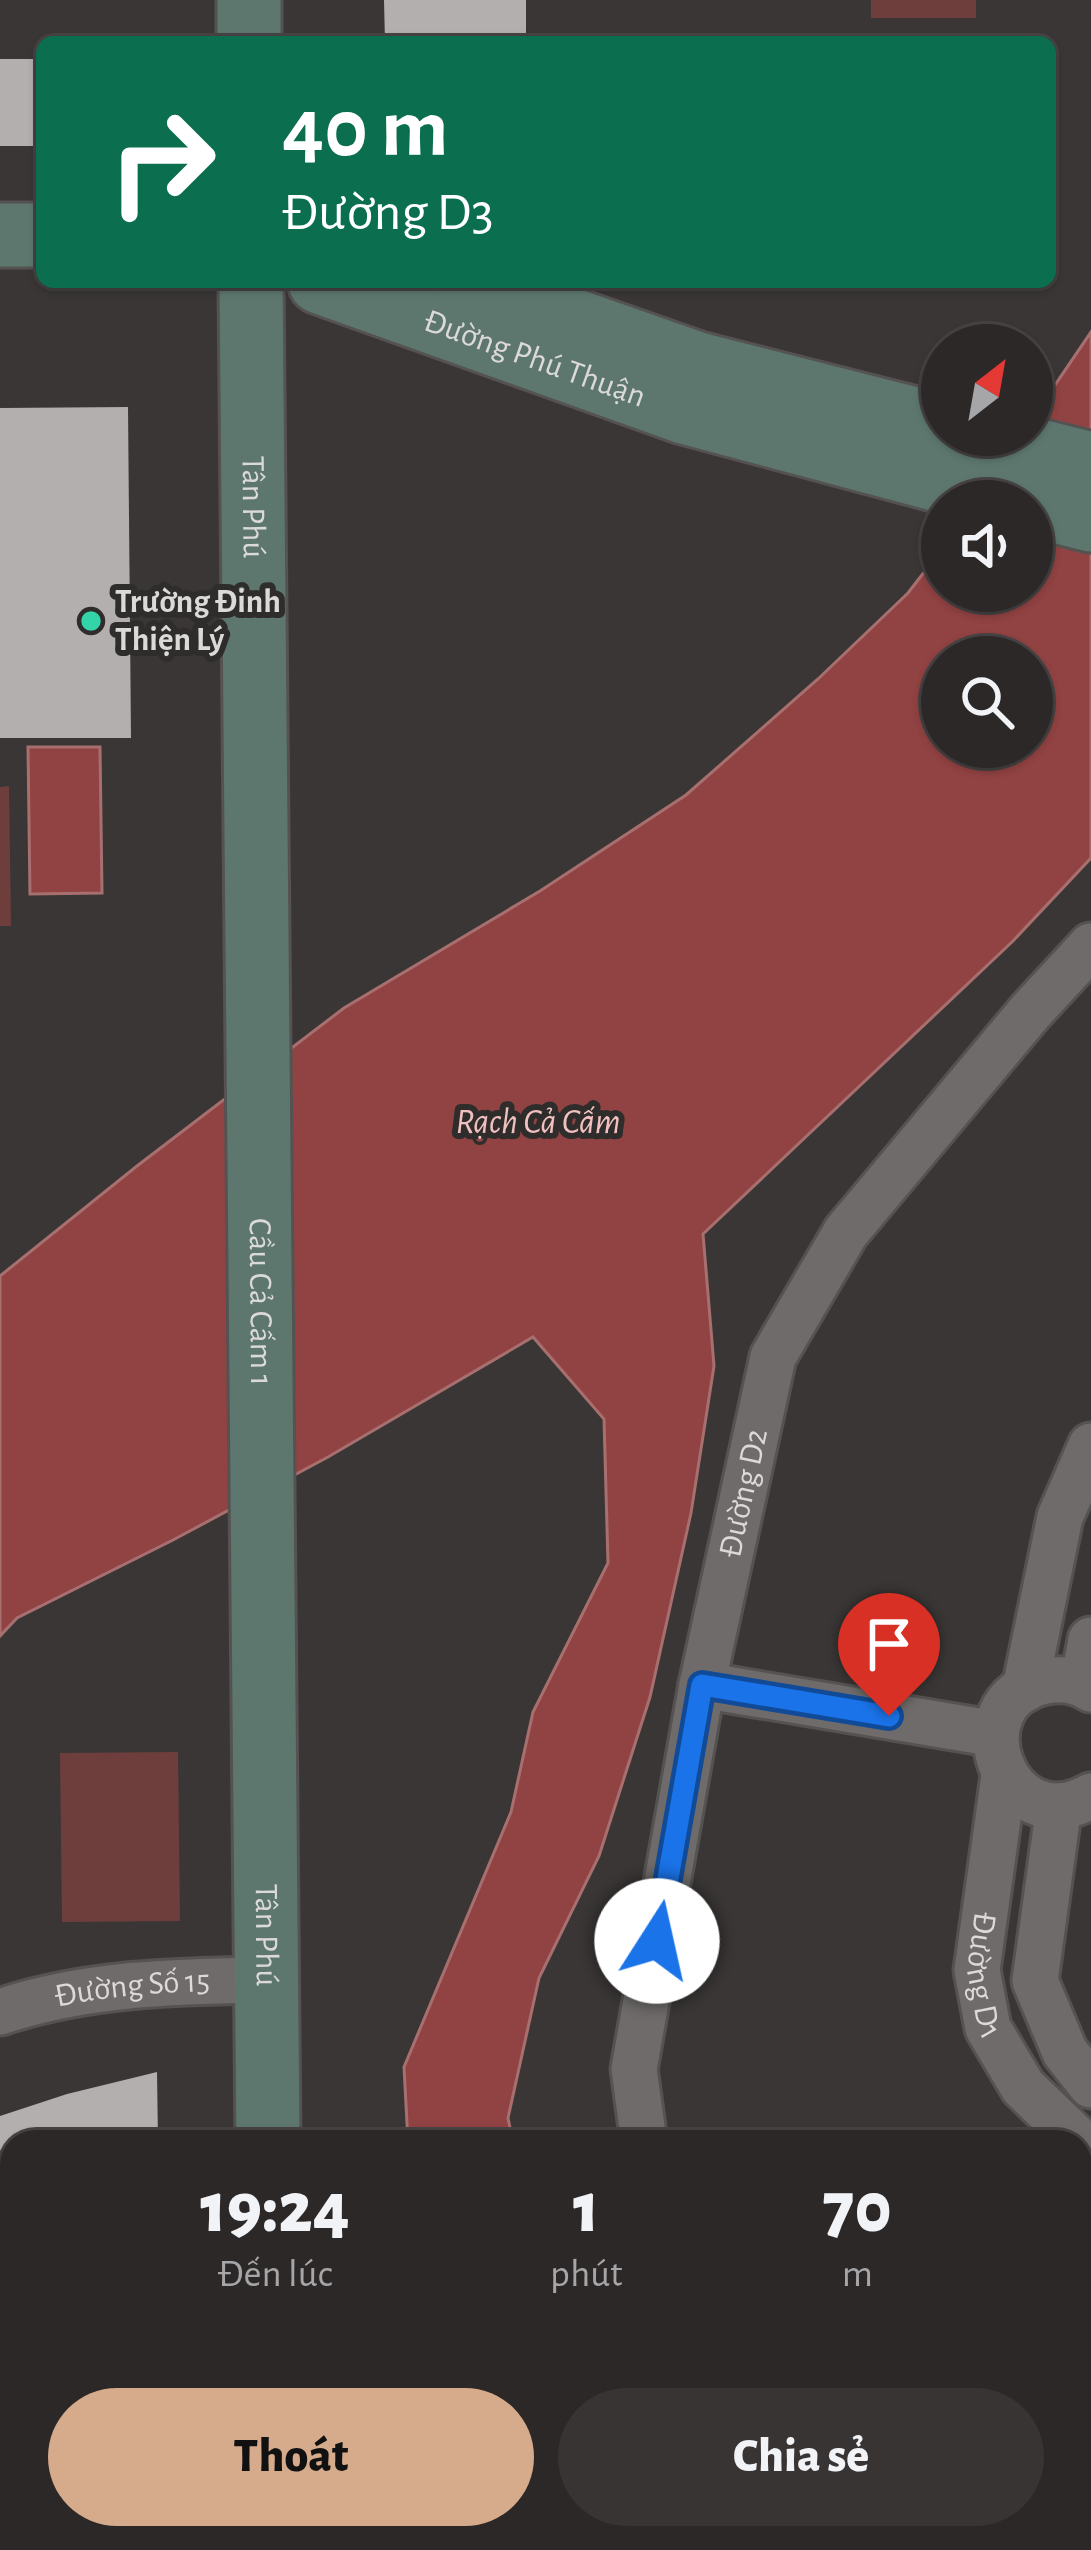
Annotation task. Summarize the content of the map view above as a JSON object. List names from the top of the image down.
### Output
{
  "streets": {
    "street": [
      "Đường Phú Thuận",
      "Tân Phú",
      "Cầu Cả Cấm 1",
      "Đường D2",
      "Đường D1",
      "Đường Số 15"
    ]
  },
  "crossings": [
    ["Tân Phú", "Cầu Cả Cấm 1"],
    ["Tân Phú", "Đường Số 15"]
  ],
  "water": ["Rạch Cả Cấm"],
  "places": ["Trường Đinh Thiện Lý"],
  "north": "top right",
  "page": {
    "turn": ["40 m", "Đường D3"],
    "eta": [
      "19:24",
      "Đến lúc",
      "1",
      "phút",
      "70",
      "m"
    ],
    "buttons": ["Thoát", "Chia sẻ"]
  }
}
